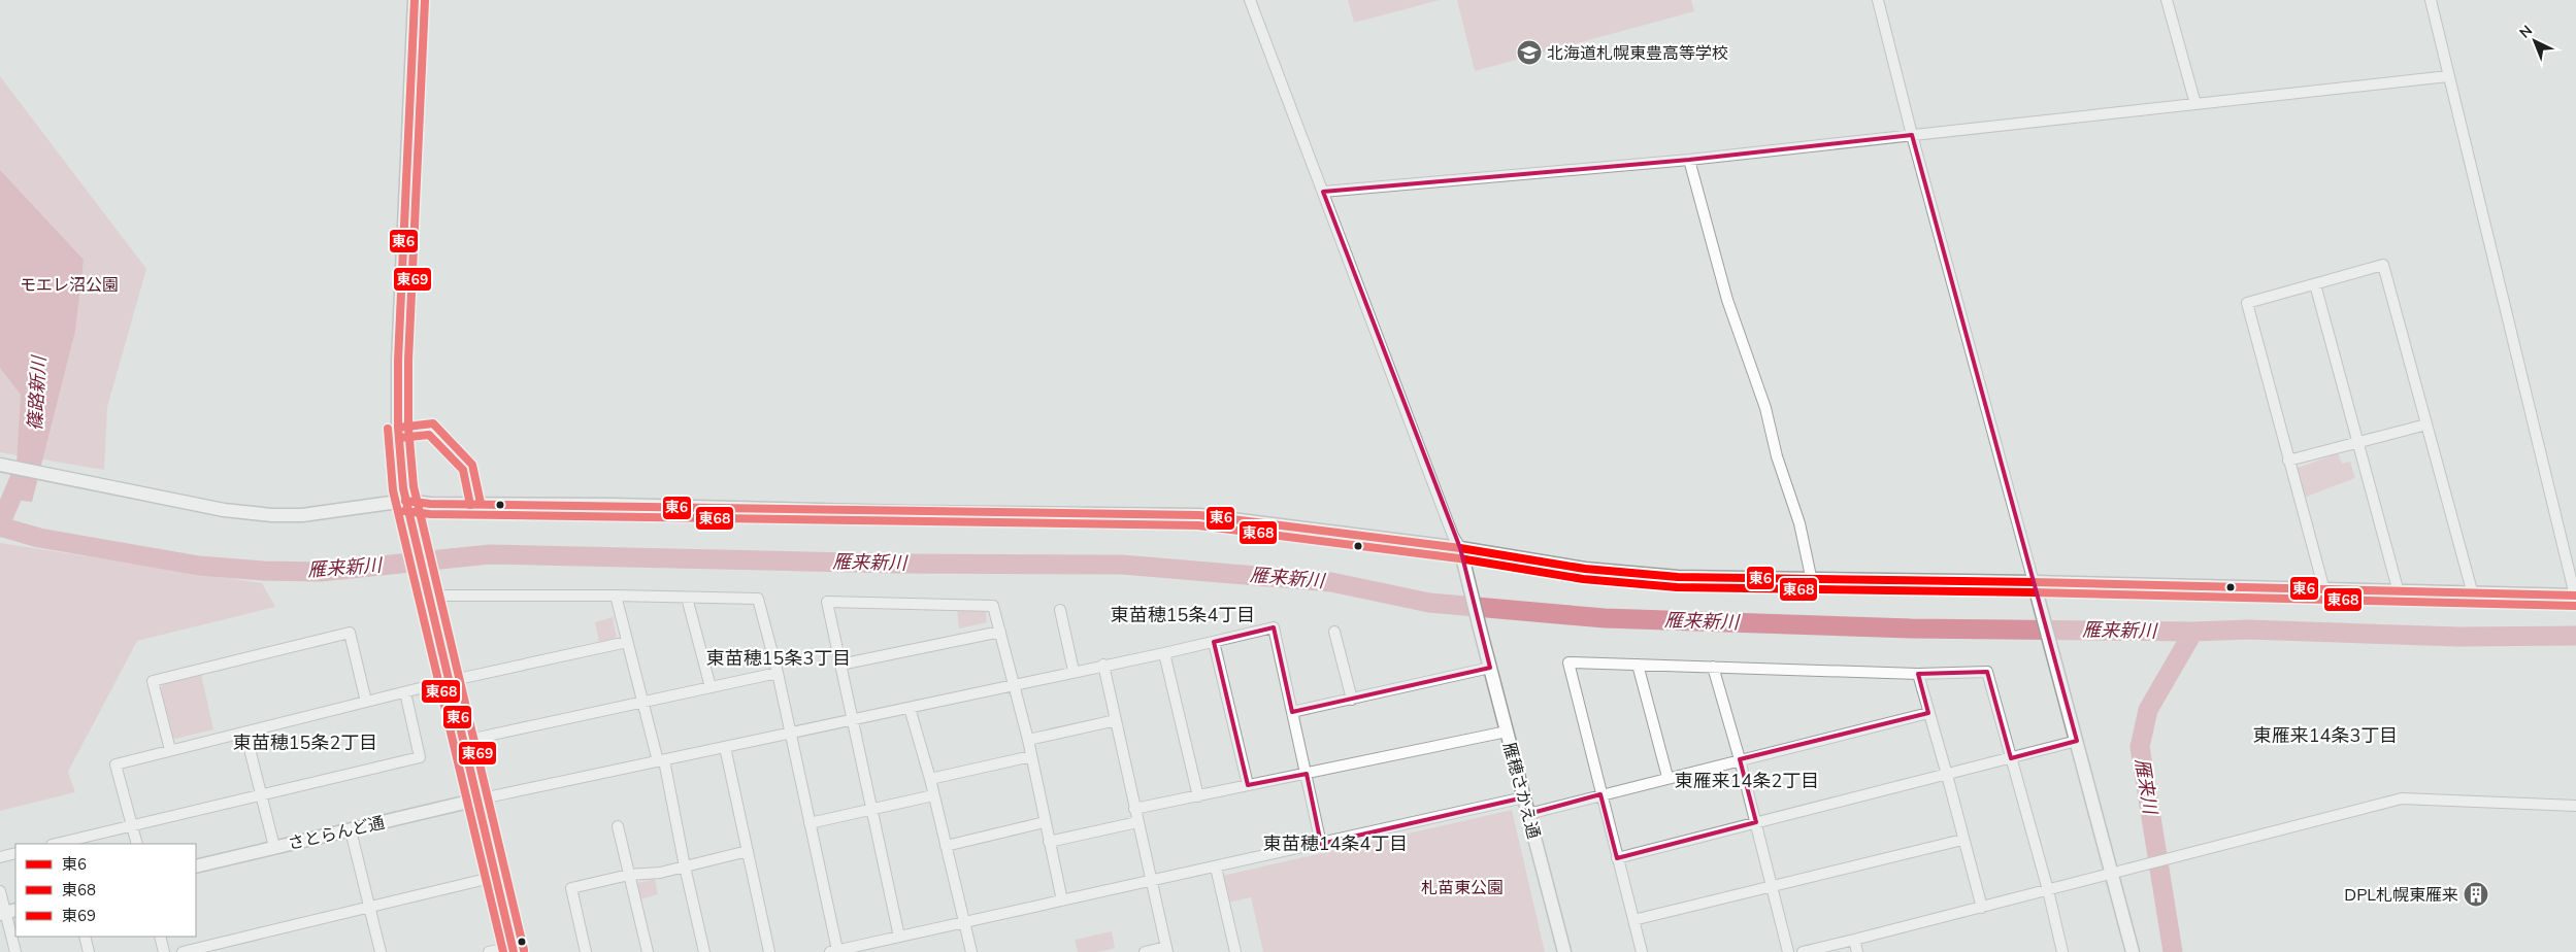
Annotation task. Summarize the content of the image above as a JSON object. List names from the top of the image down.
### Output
{
  "streets": {
    "street": ["雁穂さかえ通", "さとらんど通"]
  },
  "districts": [
    "東苗穂15条4丁目",
    "東苗穂15条3丁目",
    "東雁来14条3丁目",
    "東苗穂15条2丁目",
    "東雁来14条2丁目",
    "東苗穂14条4丁目"
  ],
  "water": ["篠路新川", "雁来新川", "雁来川"],
  "parks": ["モエレ沼公園", "札苗東公園"],
  "places": {
    "school or university": ["北海道札幌東豊高等学校"],
    "building": ["DPL札幌東雁来"]
  },
  "lines": ["transit line 東6", "transit line 東69", "transit line 東68"],
  "legend": ["東6", "東68", "東69"],
  "north": "top left"
}
